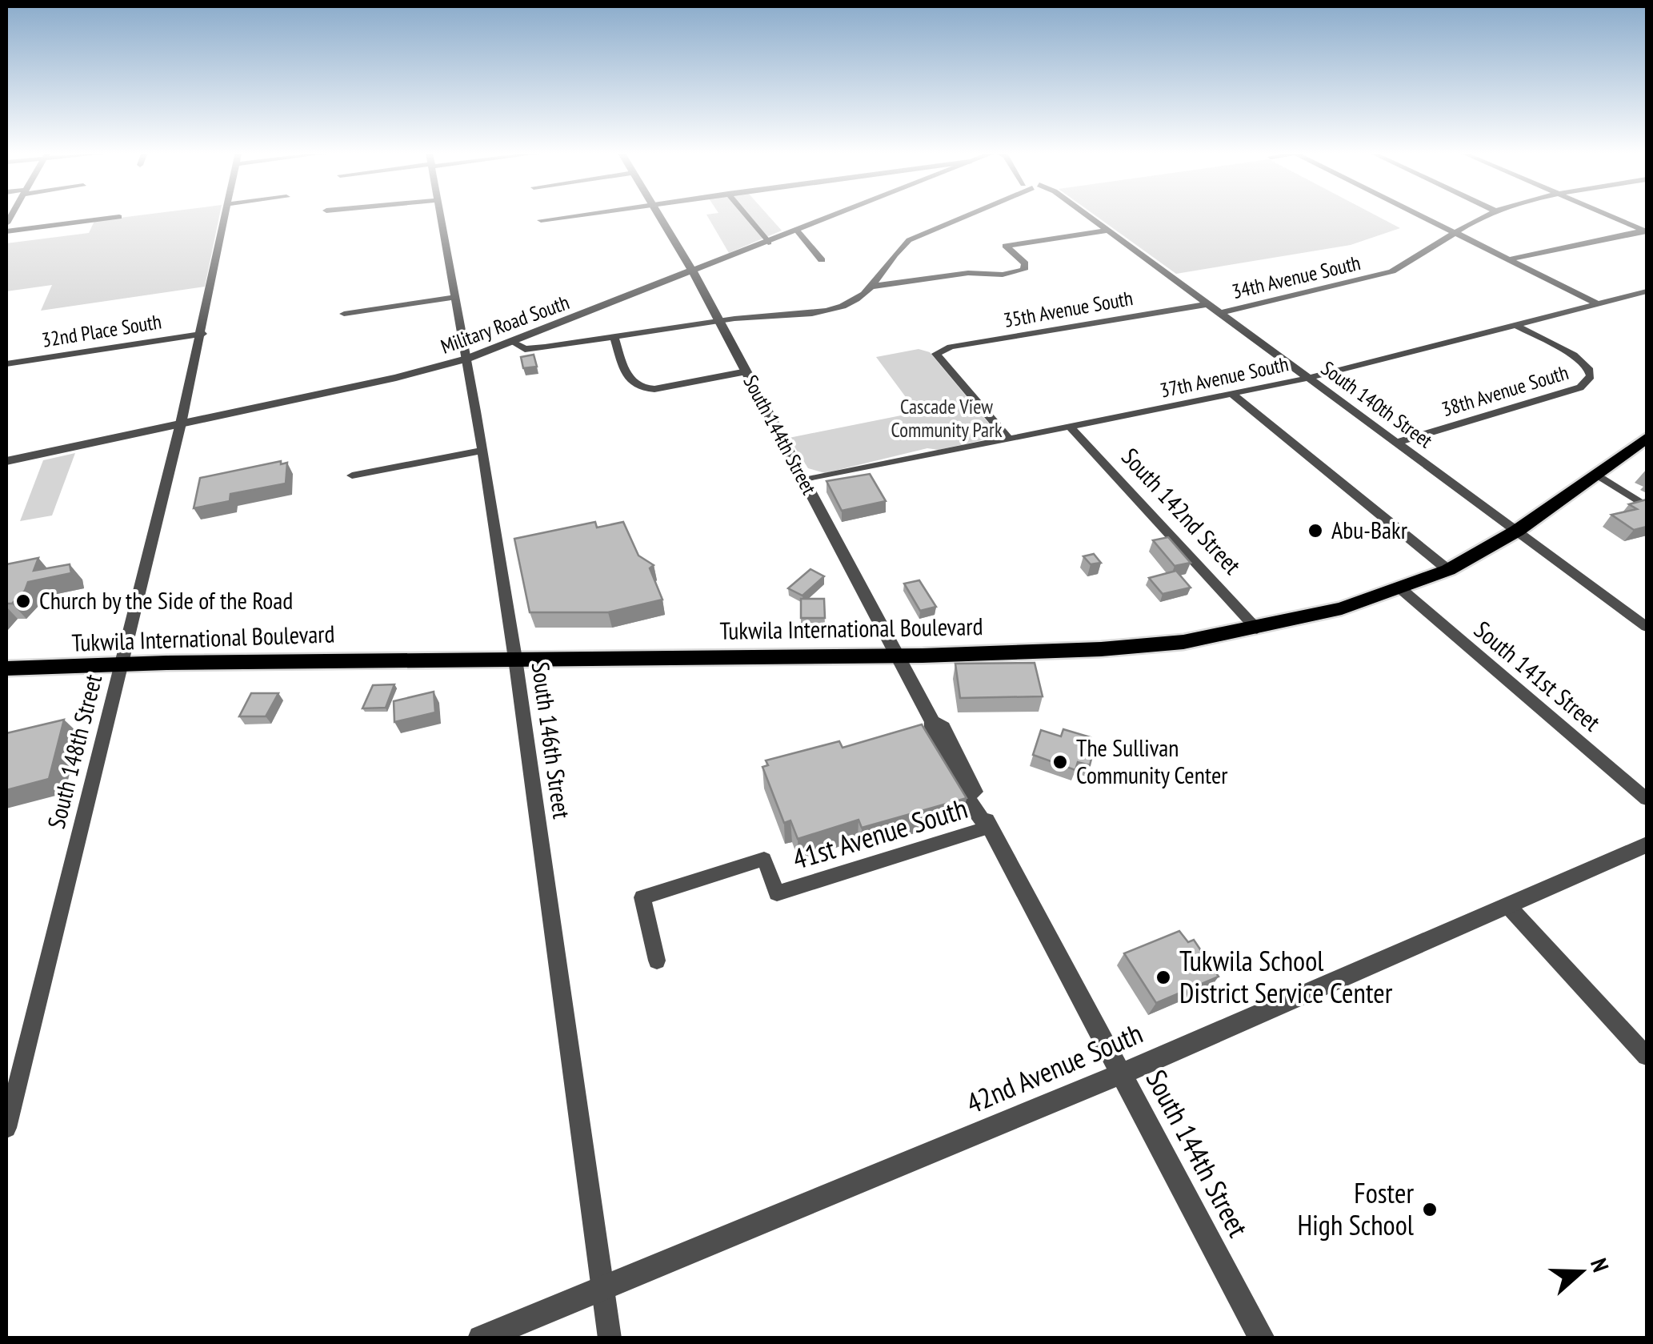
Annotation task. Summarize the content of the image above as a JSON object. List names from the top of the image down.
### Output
{
  "streets": {
    "main road": ["Tukwila International Boulevard"],
    "street": [
      "34th Avenue South",
      "35th Avenue South",
      "Military Road South",
      "32nd Place South",
      "37th Avenue South",
      "38th Avenue South",
      "South 140th Street",
      "South 144th Street",
      "South 142nd Street",
      "South 141st Street",
      "South 146th Street",
      "South 148th Street",
      "41st Avenue South",
      "42nd Avenue South"
    ]
  },
  "crossings": [
    ["34th Avenue South", "South 140th Street"],
    ["35th Avenue South", "37th Avenue South"],
    ["35th Avenue South", "South 140th Street"],
    ["Military Road South", "South 144th Street"],
    ["Military Road South", "South 146th Street"],
    ["Military Road South", "South 148th Street"],
    ["32nd Place South", "South 148th Street"],
    ["37th Avenue South", "38th Avenue South"],
    ["37th Avenue South", "South 140th Street"],
    ["37th Avenue South", "South 144th Street"],
    ["37th Avenue South", "South 142nd Street"],
    ["38th Avenue South", "South 140th Street"],
    ["South 140th Street", "Tukwila International Boulevard"],
    ["South 144th Street", "Tukwila International Boulevard"],
    ["South 144th Street", "41st Avenue South"],
    ["South 144th Street", "42nd Avenue South"],
    ["South 142nd Street", "Tukwila International Boulevard"],
    ["Tukwila International Boulevard", "South 141st Street"],
    ["Tukwila International Boulevard", "South 146th Street"],
    ["Tukwila International Boulevard", "South 148th Street"],
    ["South 146th Street", "42nd Avenue South"]
  ],
  "parks": ["Cascade View Community Park"],
  "places": [
    "Abu-Bakr",
    "Church by the Side of the Road",
    "The Sullivan Community Center",
    "Tukwila School District Service Center",
    "Foster High School"
  ],
  "north": "right"
}
